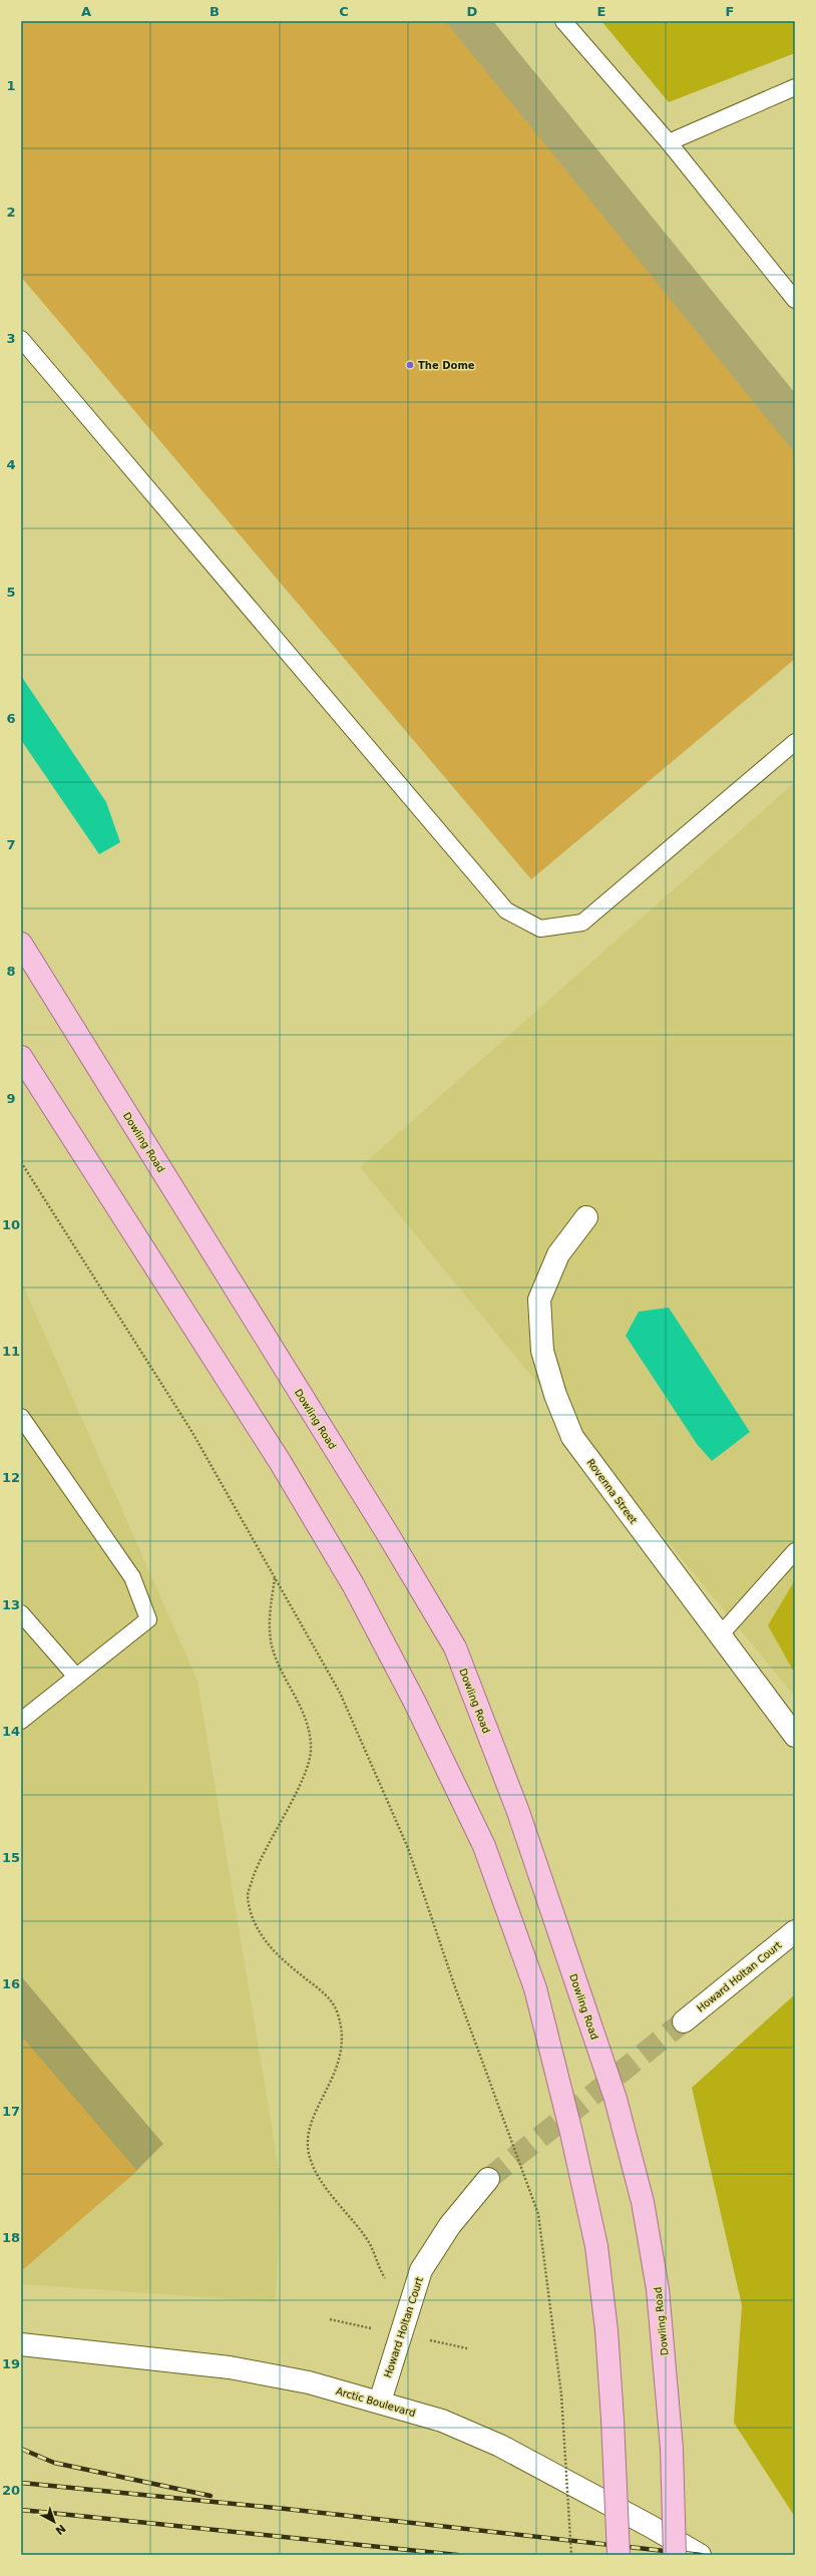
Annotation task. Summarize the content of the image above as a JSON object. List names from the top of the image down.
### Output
{
  "streets": {
    "main road": ["Dowling Road"],
    "street": ["Rovenna Street", "Howard Holtan Court", "Arctic Boulevard"]
  },
  "crossings": [
    ["Howard Holtan Court", "Arctic Boulevard"]
  ],
  "places": ["The Dome"],
  "north": "bottom right",
  "grid": {
    "columns": [
      "A",
      "B",
      "C",
      "D",
      "E",
      "F"
    ],
    "rows": [
      "1",
      "2",
      "3",
      "4",
      "5",
      "6",
      "7",
      "8",
      "9",
      "10",
      "11",
      "12",
      "13",
      "14",
      "15",
      "16",
      "17",
      "18",
      "19",
      "20"
    ]
  }
}
